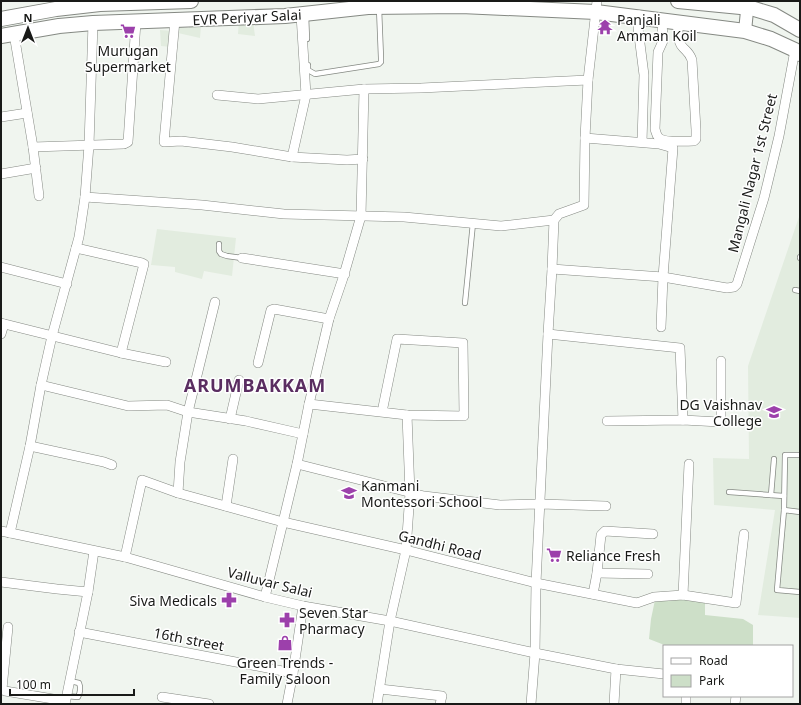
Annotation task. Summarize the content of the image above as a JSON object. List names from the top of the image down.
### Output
{
  "streets": {
    "main road": ["EVR Periyar Salai"],
    "street": [
      "Mangali Nagar 1st Street",
      "Gandhi Road",
      "Valluvar Salai",
      "16th street"
    ]
  },
  "crossings": [
    ["EVR Periyar Salai", "Mangali Nagar 1st Street"],
    ["Gandhi Road", "Valluvar Salai"]
  ],
  "districts": ["ARUMBAKKAM"],
  "places": {
    "temple": ["Panjali Amman Koil"],
    "supermarket": ["Murugan Supermarket", "Reliance Fresh"],
    "school or university": ["DG Vaishnav College", "Kanmani Montessori School"],
    "pharmacy": ["Siva Medicals", "Seven Star Pharmacy"],
    "shop": ["Green Trends - Family Saloon"]
  },
  "legend": ["Road", "Park"],
  "scale_bar": "100 m",
  "north": "top"
}
